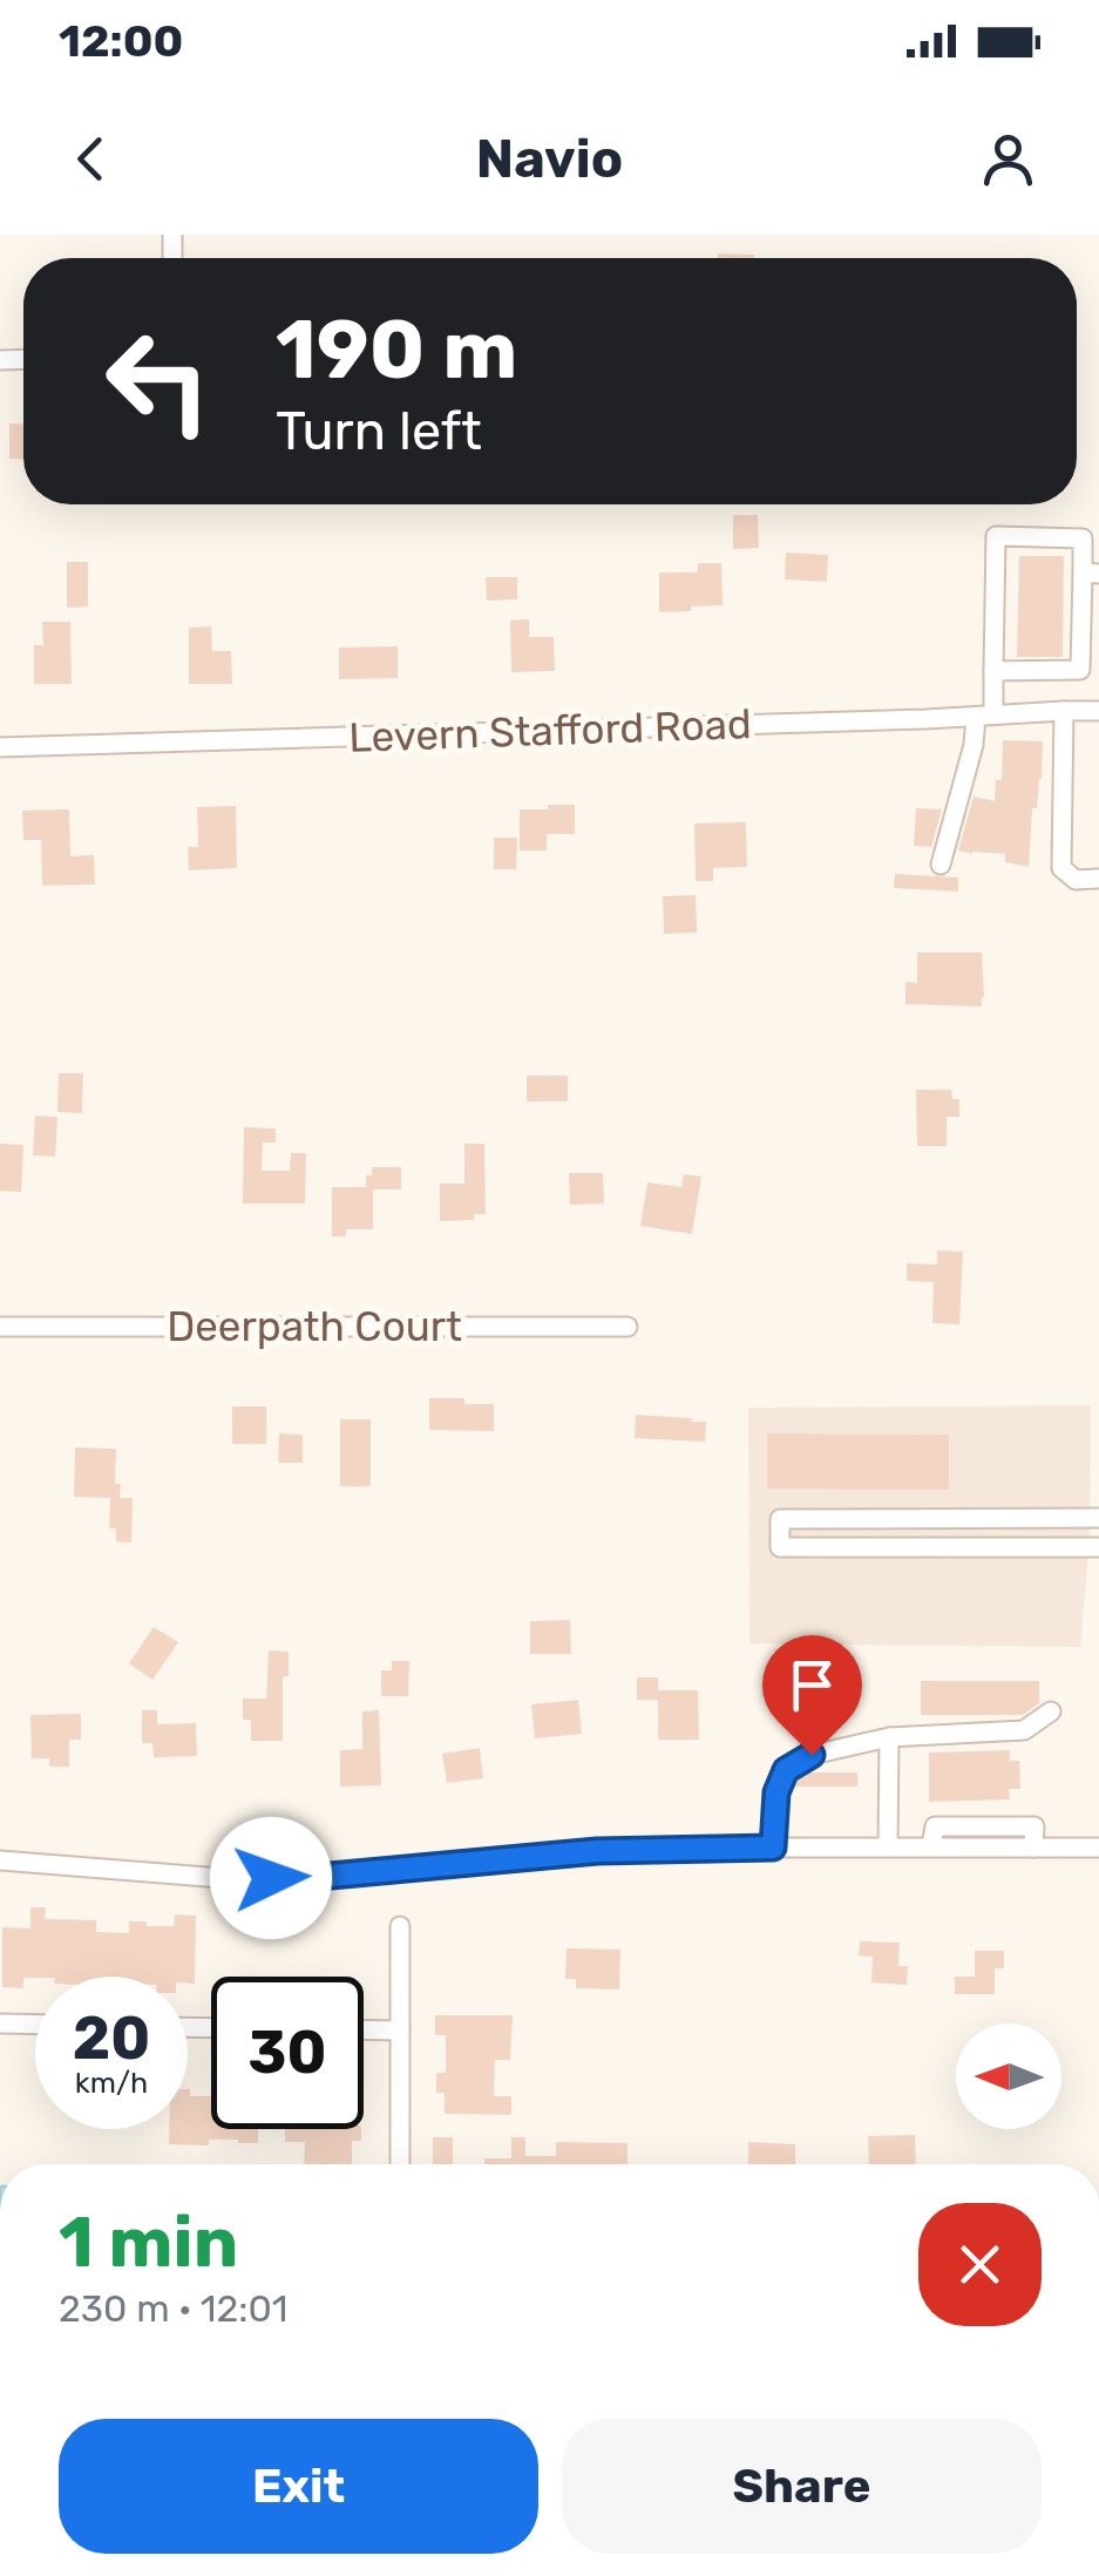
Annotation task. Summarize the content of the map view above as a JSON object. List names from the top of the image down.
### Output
{
  "streets": {
    "street": ["Levern Stafford Road", "Deerpath Court"]
  },
  "north": "left",
  "page": {
    "status": "12:00",
    "header": "Navio",
    "turn": ["190 m", "Turn left"],
    "speed": "20 km/h",
    "limit": "30",
    "heading": ["1 min", "230 m · 12:01"],
    "buttons": ["Exit", "Share"]
  }
}
